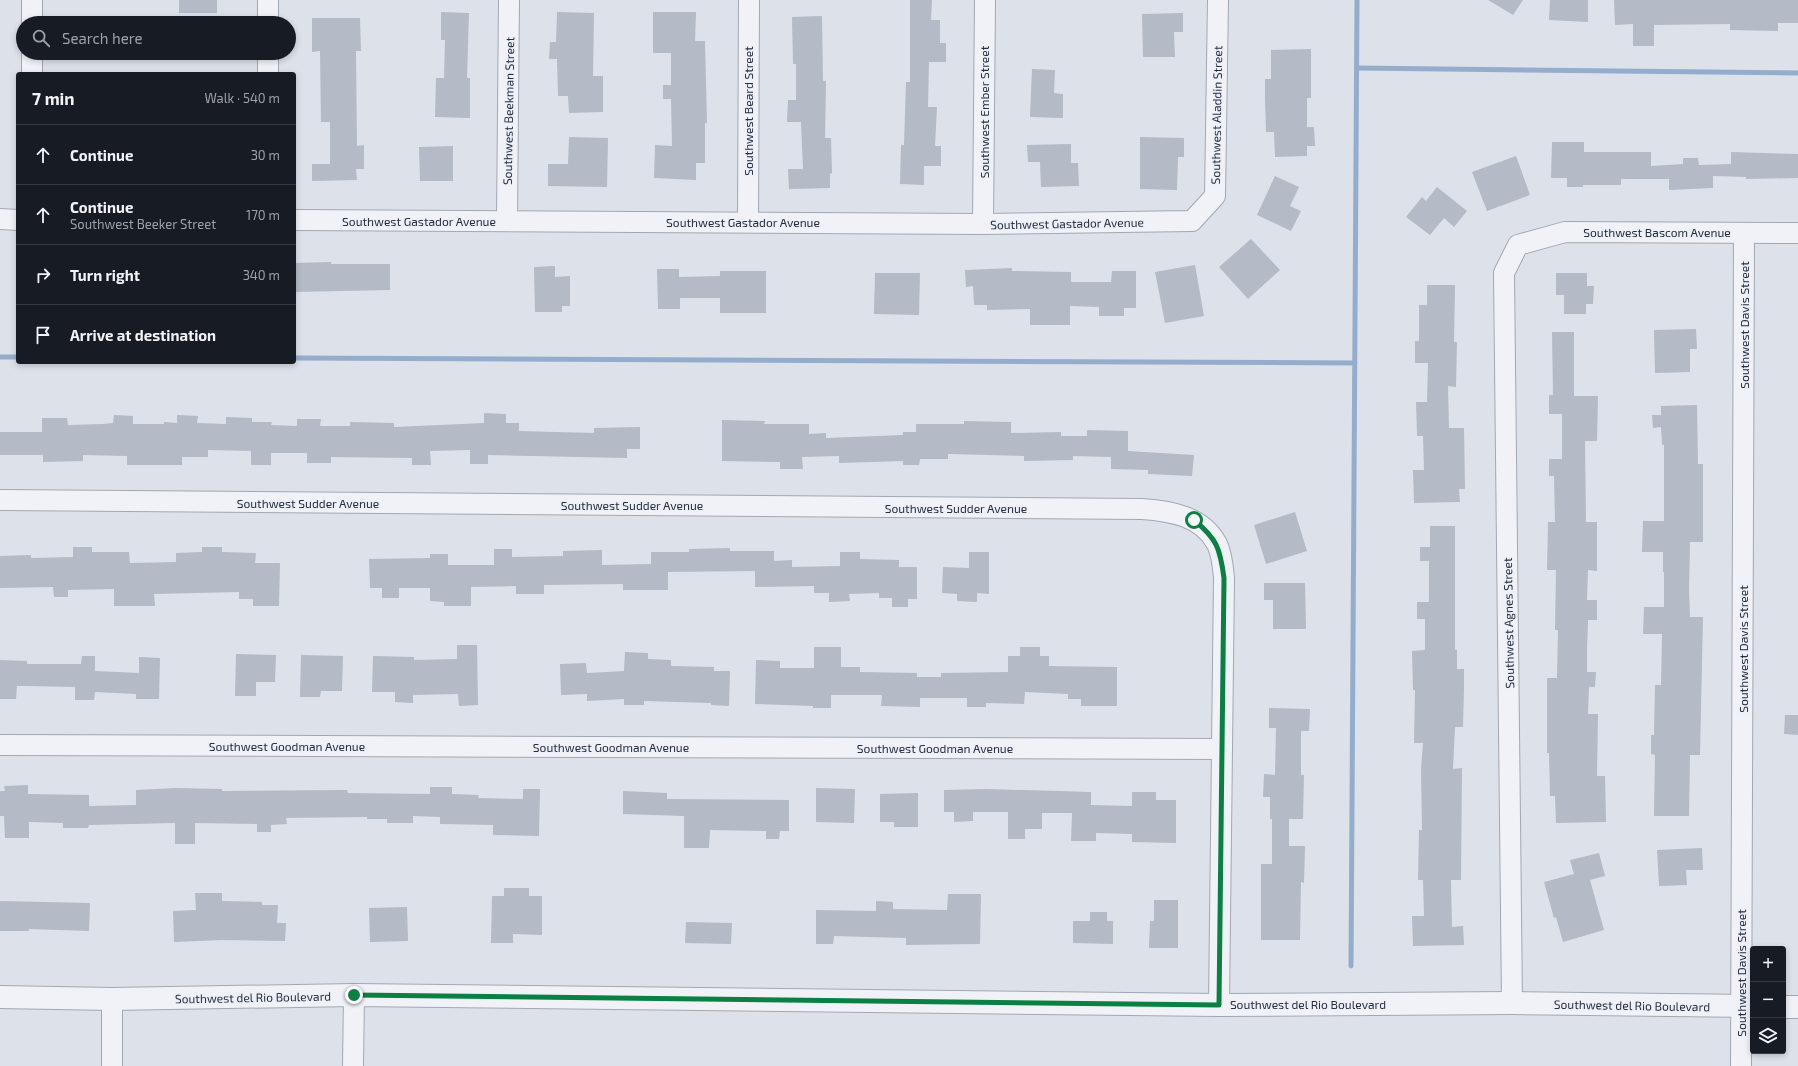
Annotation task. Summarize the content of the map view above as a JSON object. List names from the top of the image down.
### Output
{
  "streets": {
    "street": [
      "Southwest Beekman Street",
      "Southwest Beard Street",
      "Southwest Ember Street",
      "Southwest Aladdin Street",
      "Southwest Gastador Avenue",
      "Southwest Bascom Avenue",
      "Southwest Davis Street",
      "Southwest Sudder Avenue",
      "Southwest Agnes Street",
      "Southwest Goodman Avenue",
      "Southwest del Rio Boulevard"
    ]
  },
  "crossings": [
    ["Southwest Beekman Street", "Southwest Gastador Avenue"],
    ["Southwest Beard Street", "Southwest Gastador Avenue"],
    ["Southwest Ember Street", "Southwest Gastador Avenue"],
    ["Southwest Aladdin Street", "Southwest Gastador Avenue"],
    ["Southwest Bascom Avenue", "Southwest Davis Street"],
    ["Southwest Bascom Avenue", "Southwest Agnes Street"],
    ["Southwest Davis Street", "Southwest del Rio Boulevard"],
    ["Southwest Sudder Avenue", "Southwest Goodman Avenue"],
    ["Southwest Sudder Avenue", "Southwest del Rio Boulevard"],
    ["Southwest Agnes Street", "Southwest del Rio Boulevard"]
  ],
  "page": {
    "search": "Search here",
    "heading": ["7 min", "Walk · 540 m"],
    "list": [
      ["Continue", "30 m"],
      ["Continue", "Southwest Beeker Street", "170 m"],
      ["Turn right", "340 m"],
      "Arrive at destination"
    ],
    "map_buttons": ["+", "−"]
  }
}
